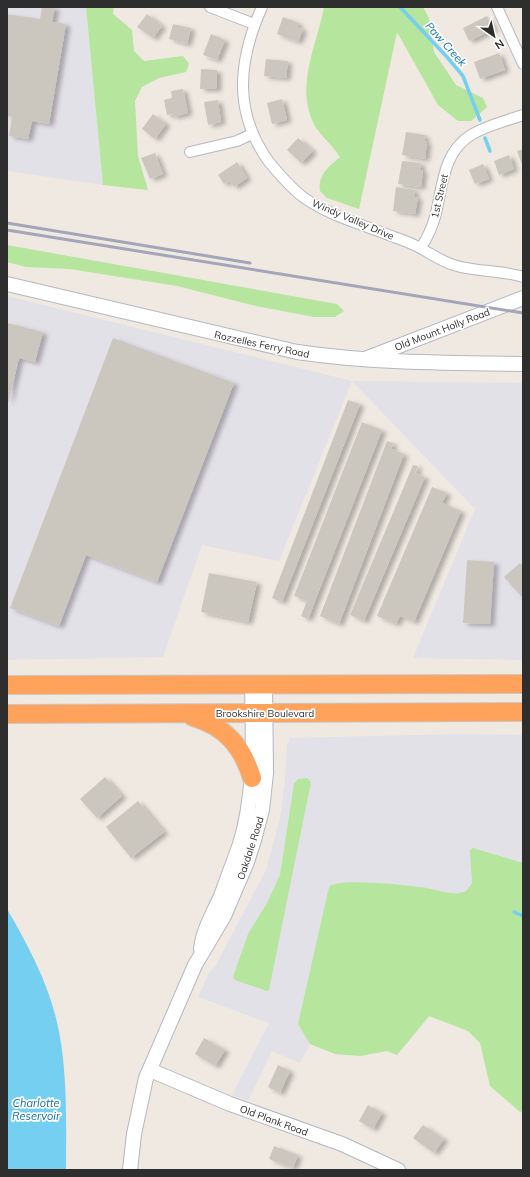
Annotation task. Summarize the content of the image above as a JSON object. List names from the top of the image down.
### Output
{
  "streets": {
    "highway": ["Brookshire Boulevard"],
    "street": [
      "1st Street",
      "Windy Valley Drive",
      "Old Mount Holly Road",
      "Rozzelles Ferry Road",
      "Oakdale Road",
      "Old Plank Road"
    ]
  },
  "crossings": [
    ["1st Street", "Windy Valley Drive"],
    ["Old Mount Holly Road", "Rozzelles Ferry Road"],
    ["Brookshire Boulevard", "Oakdale Road"],
    ["Oakdale Road", "Old Plank Road"]
  ],
  "water": ["Paw Creek", "Charlotte Reservoir"],
  "north": "bottom right"
}
